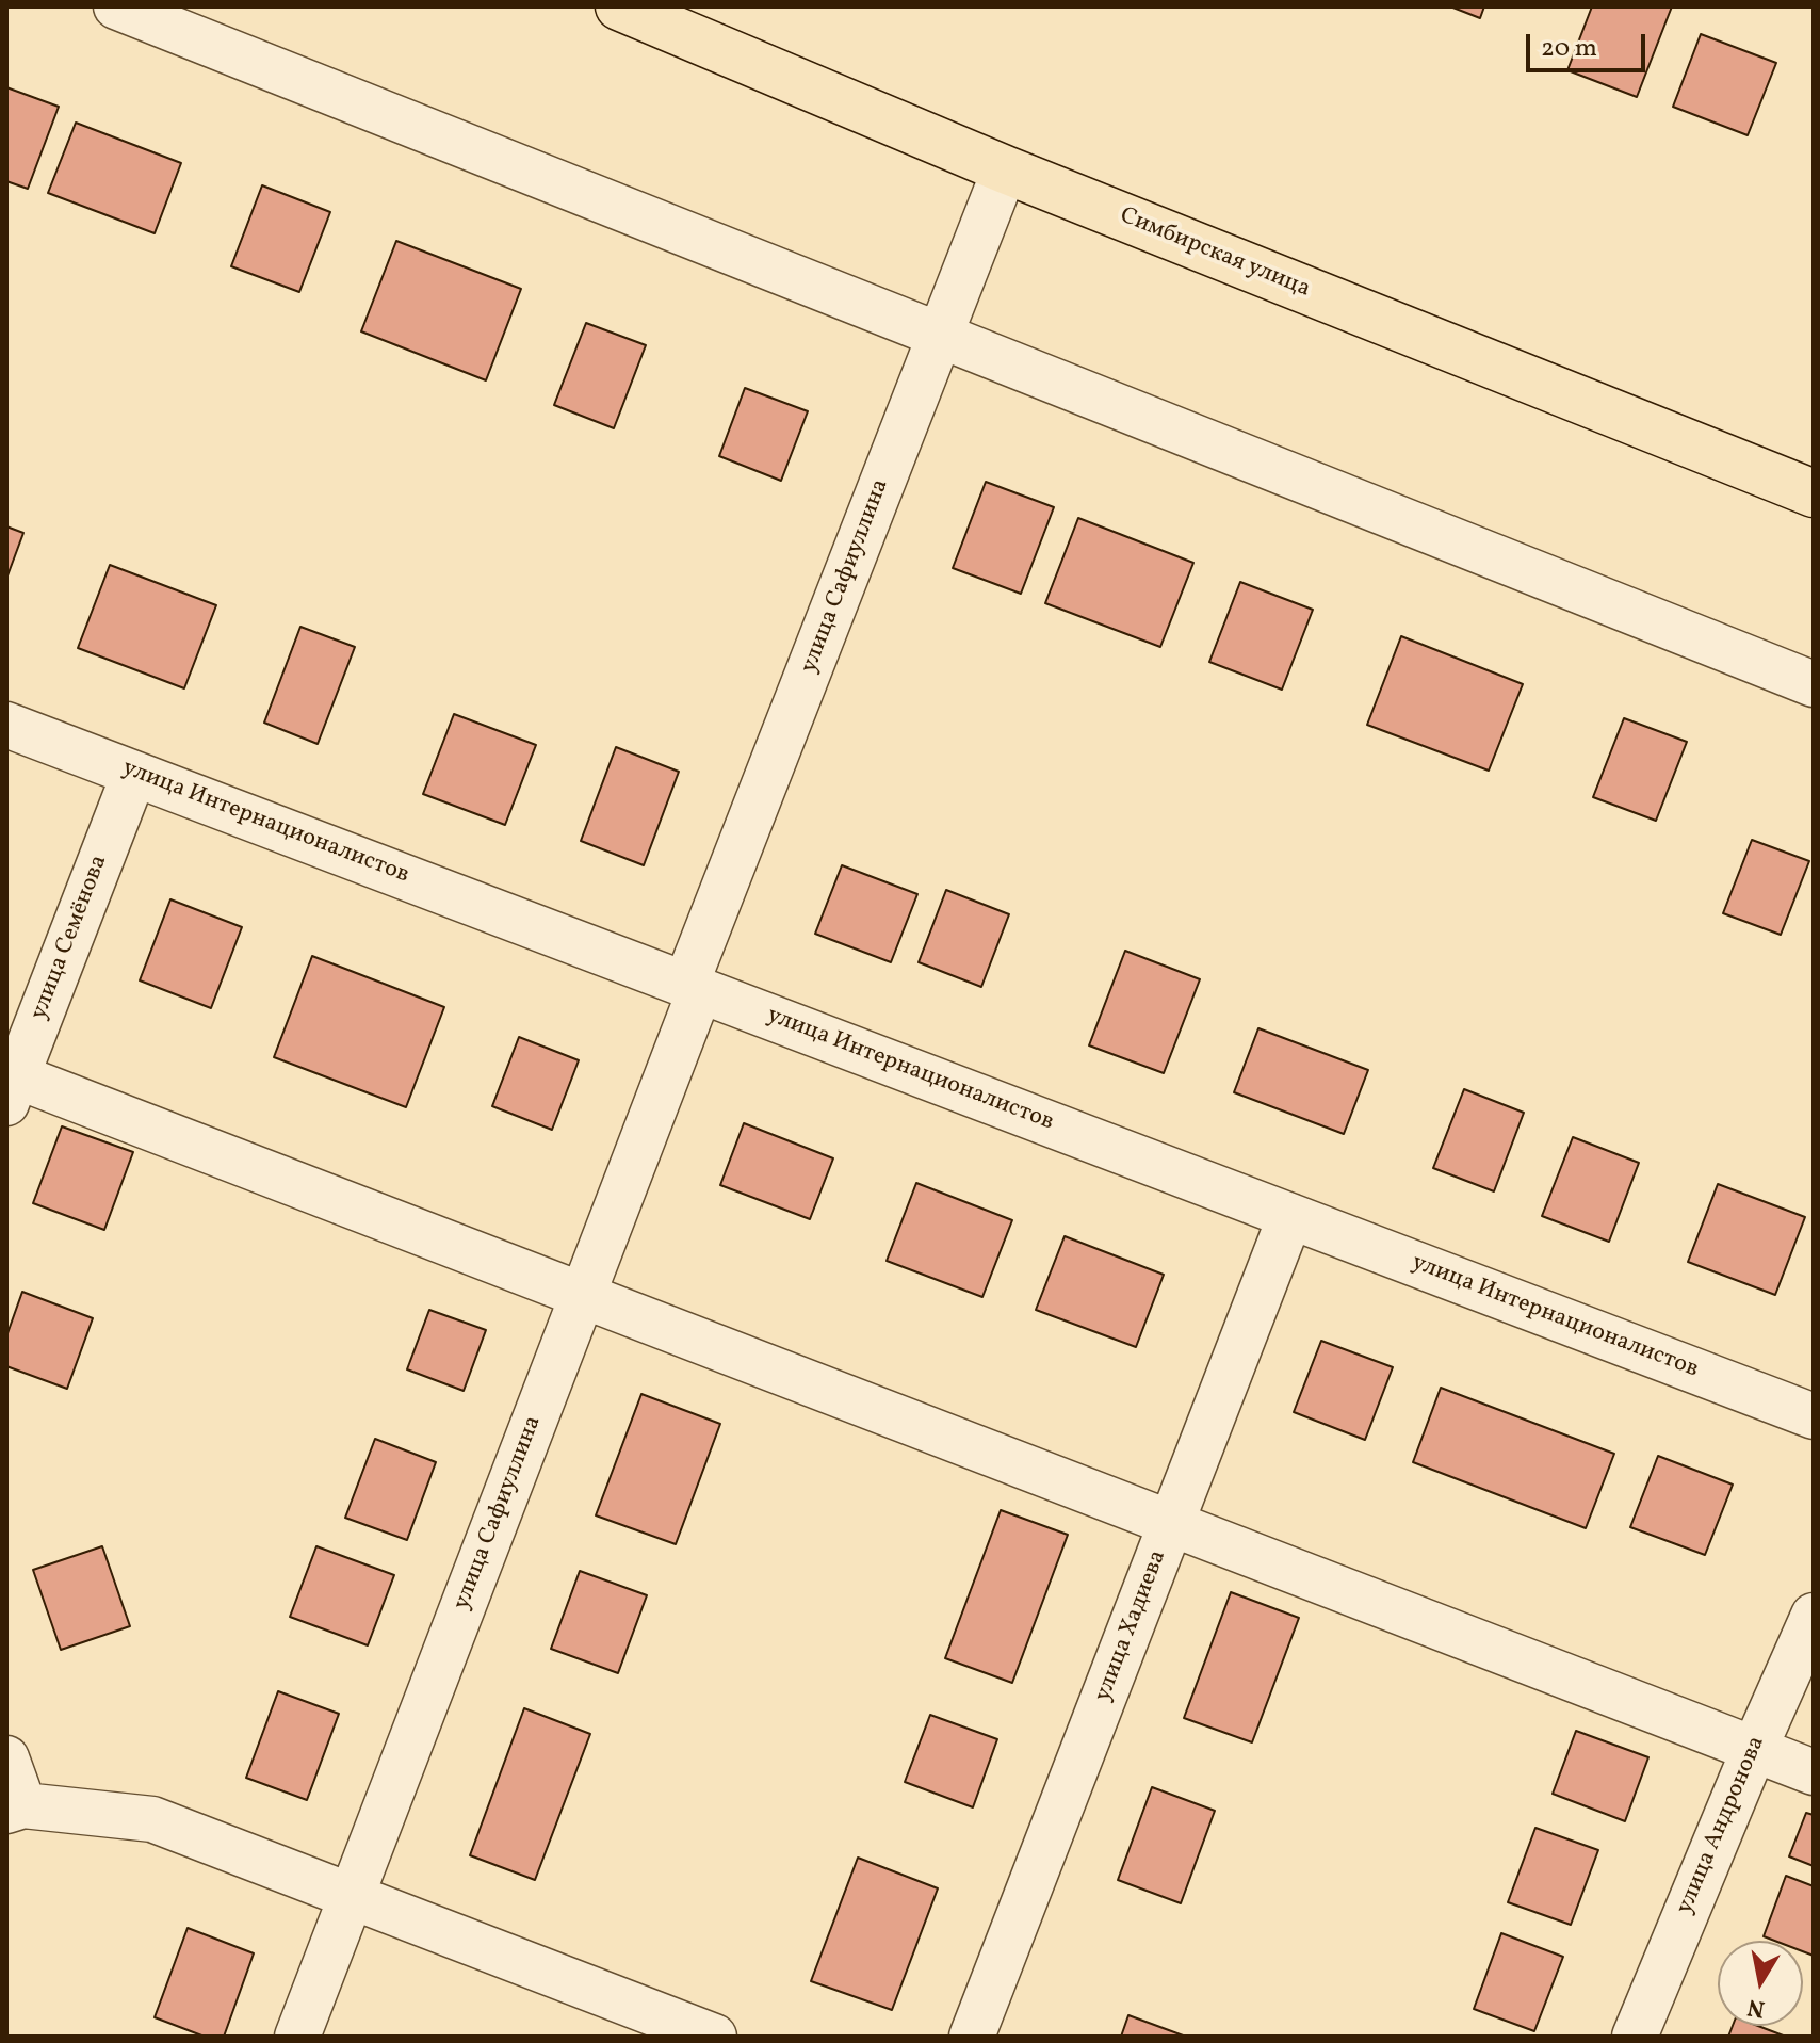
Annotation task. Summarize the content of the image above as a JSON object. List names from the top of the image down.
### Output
{
  "streets": {
    "main road": ["Симбирская улица"],
    "street": [
      "улица Сафиуллина",
      "улица Интернационалистов",
      "улица Семёнова",
      "улица Хадиева",
      "улица Андронова"
    ]
  },
  "crossings": [
    ["Симбирская улица", "улица Сафиуллина"],
    ["улица Сафиуллина", "улица Интернационалистов"],
    ["улица Интернационалистов", "улица Семёнова"],
    ["улица Интернационалистов", "улица Хадиева"]
  ],
  "scale_bar": "20 m",
  "north": "bottom"
}
